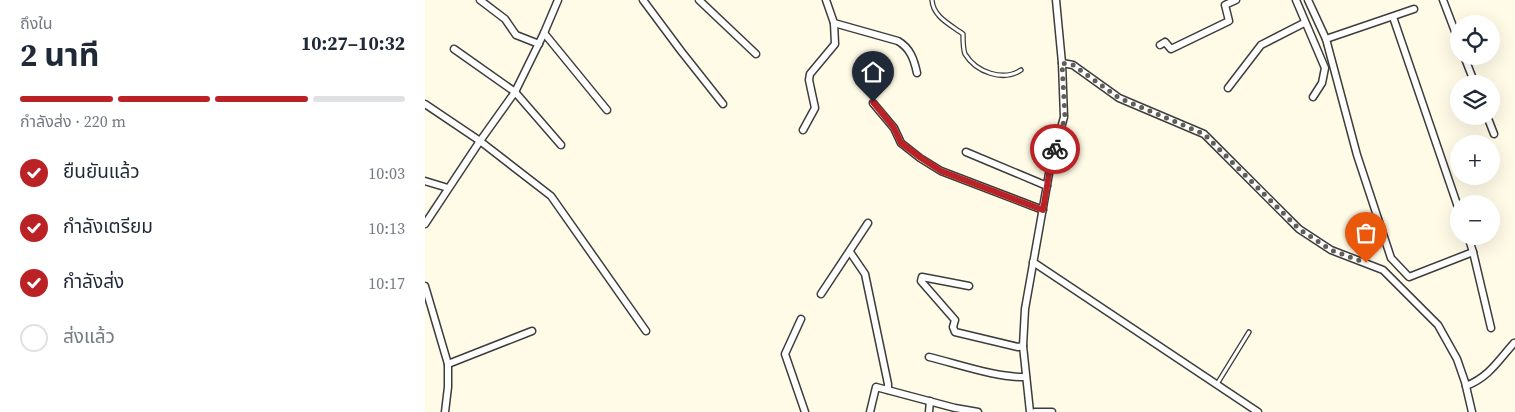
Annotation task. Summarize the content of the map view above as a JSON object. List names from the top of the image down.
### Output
{
  "page": {
    "heading": ["2 นาที", "ถึงใน", "10:27–10:32"],
    "map_buttons": ["+", "−"],
    "bar": "กำลังส่ง · 220 m",
    "list": [
      ["ยืนยันแล้ว", "10:03"],
      ["กำลังเตรียม", "10:13"],
      ["กำลังส่ง", "10:17"],
      "ส่งแล้ว"
    ]
  }
}
